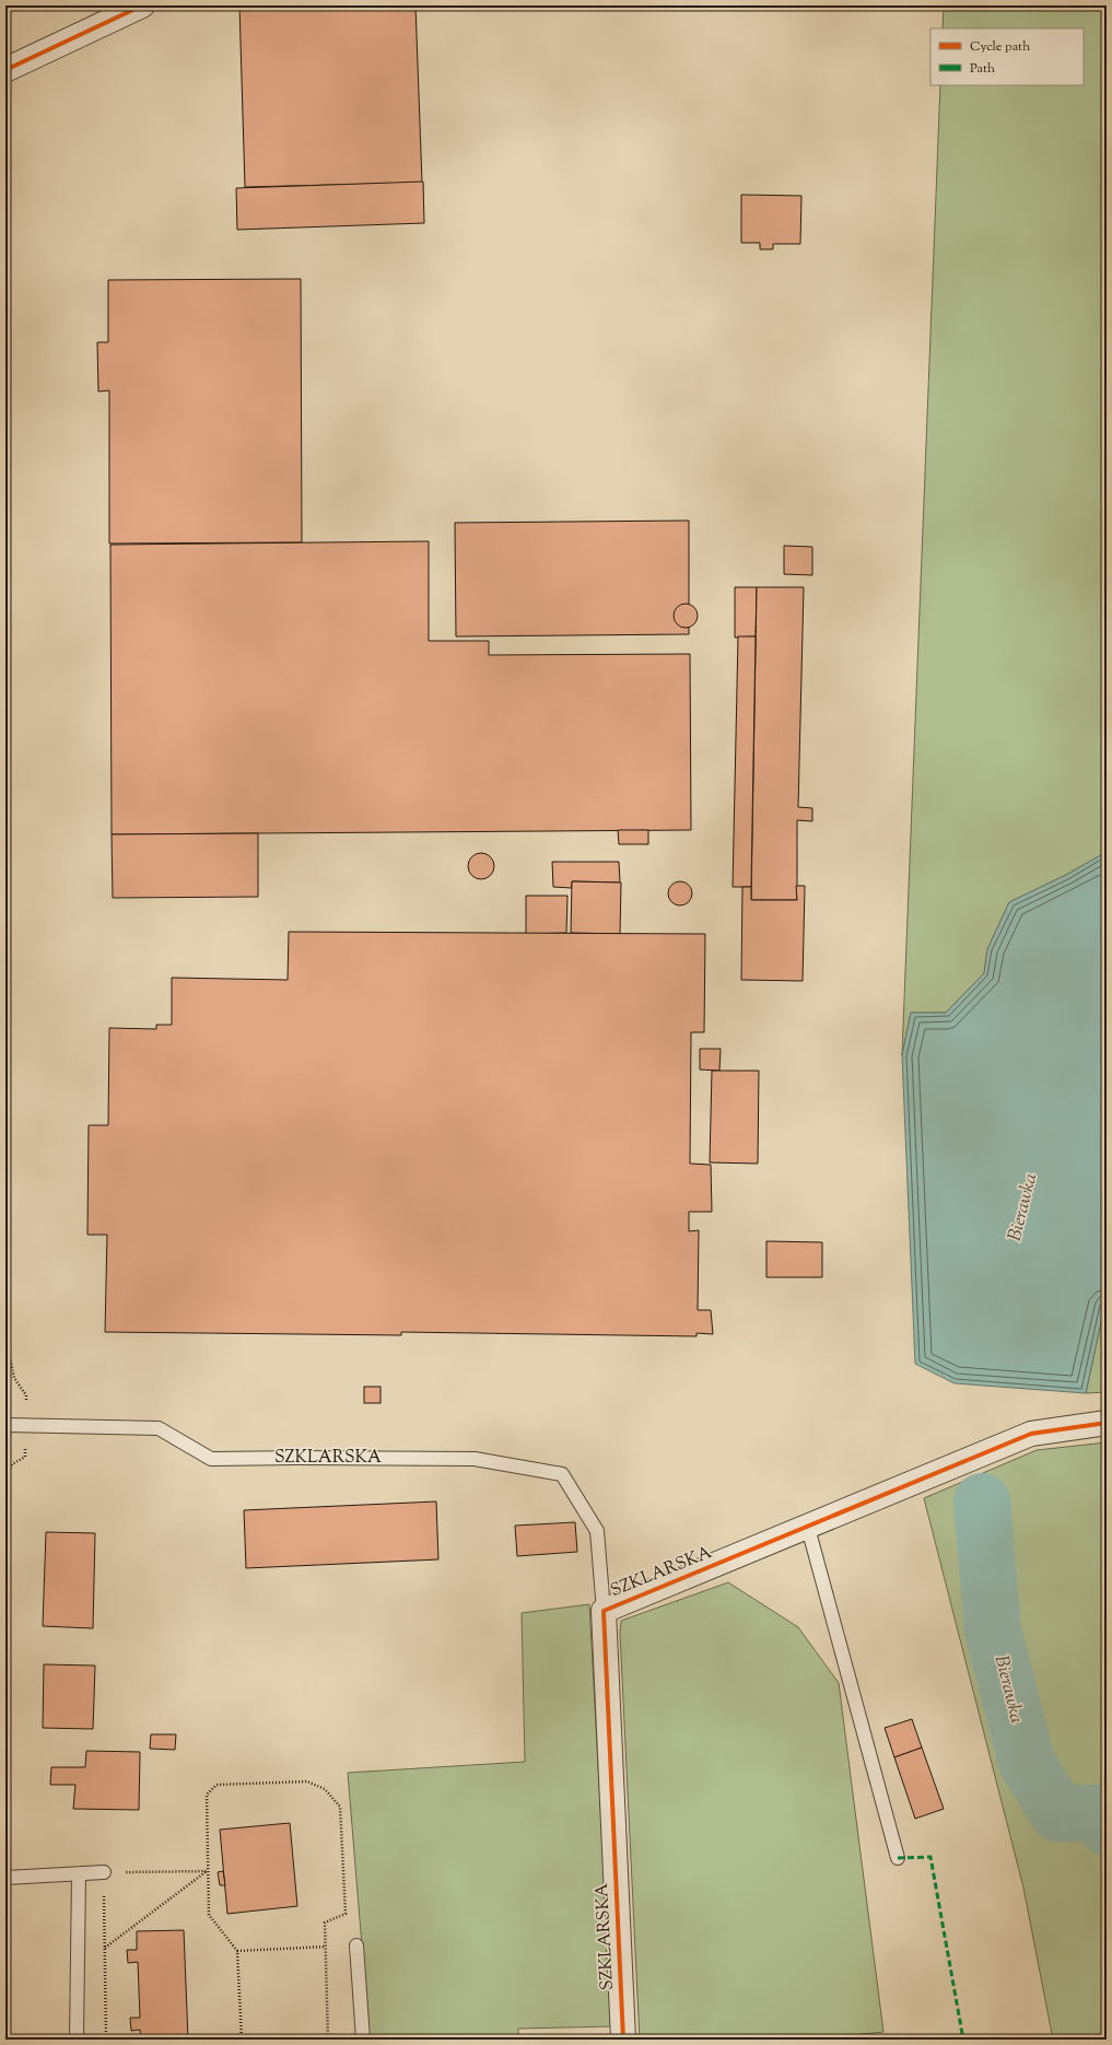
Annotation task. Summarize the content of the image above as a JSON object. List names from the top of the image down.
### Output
{
  "streets": {
    "street": ["SZKLARSKA"]
  },
  "water": ["Bierawka"],
  "legend": ["Cycle path", "Path"]
}
